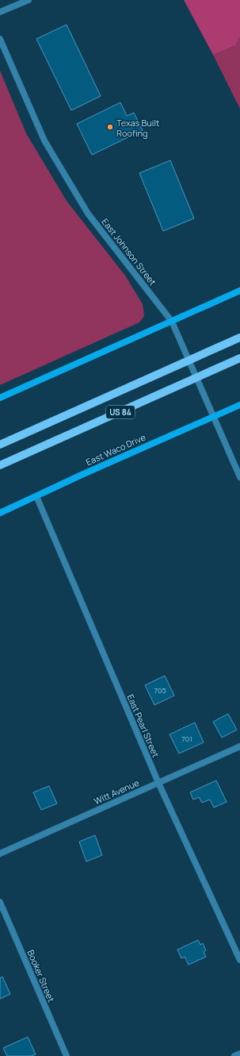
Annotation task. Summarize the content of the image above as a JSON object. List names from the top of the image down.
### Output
{
  "streets": {
    "main road": ["US 84", "East Waco Drive"],
    "street": [
      "East Johnson Street",
      "East Pearl Street",
      "Witt Avenue",
      "Booker Street"
    ]
  },
  "crossings": [
    ["East Johnson Street", "East Waco Drive"],
    ["East Waco Drive", "East Pearl Street"],
    ["East Pearl Street", "Witt Avenue"]
  ],
  "places": ["Texas Built Roofing"],
  "house_numbers": ["705", "701"]
}
